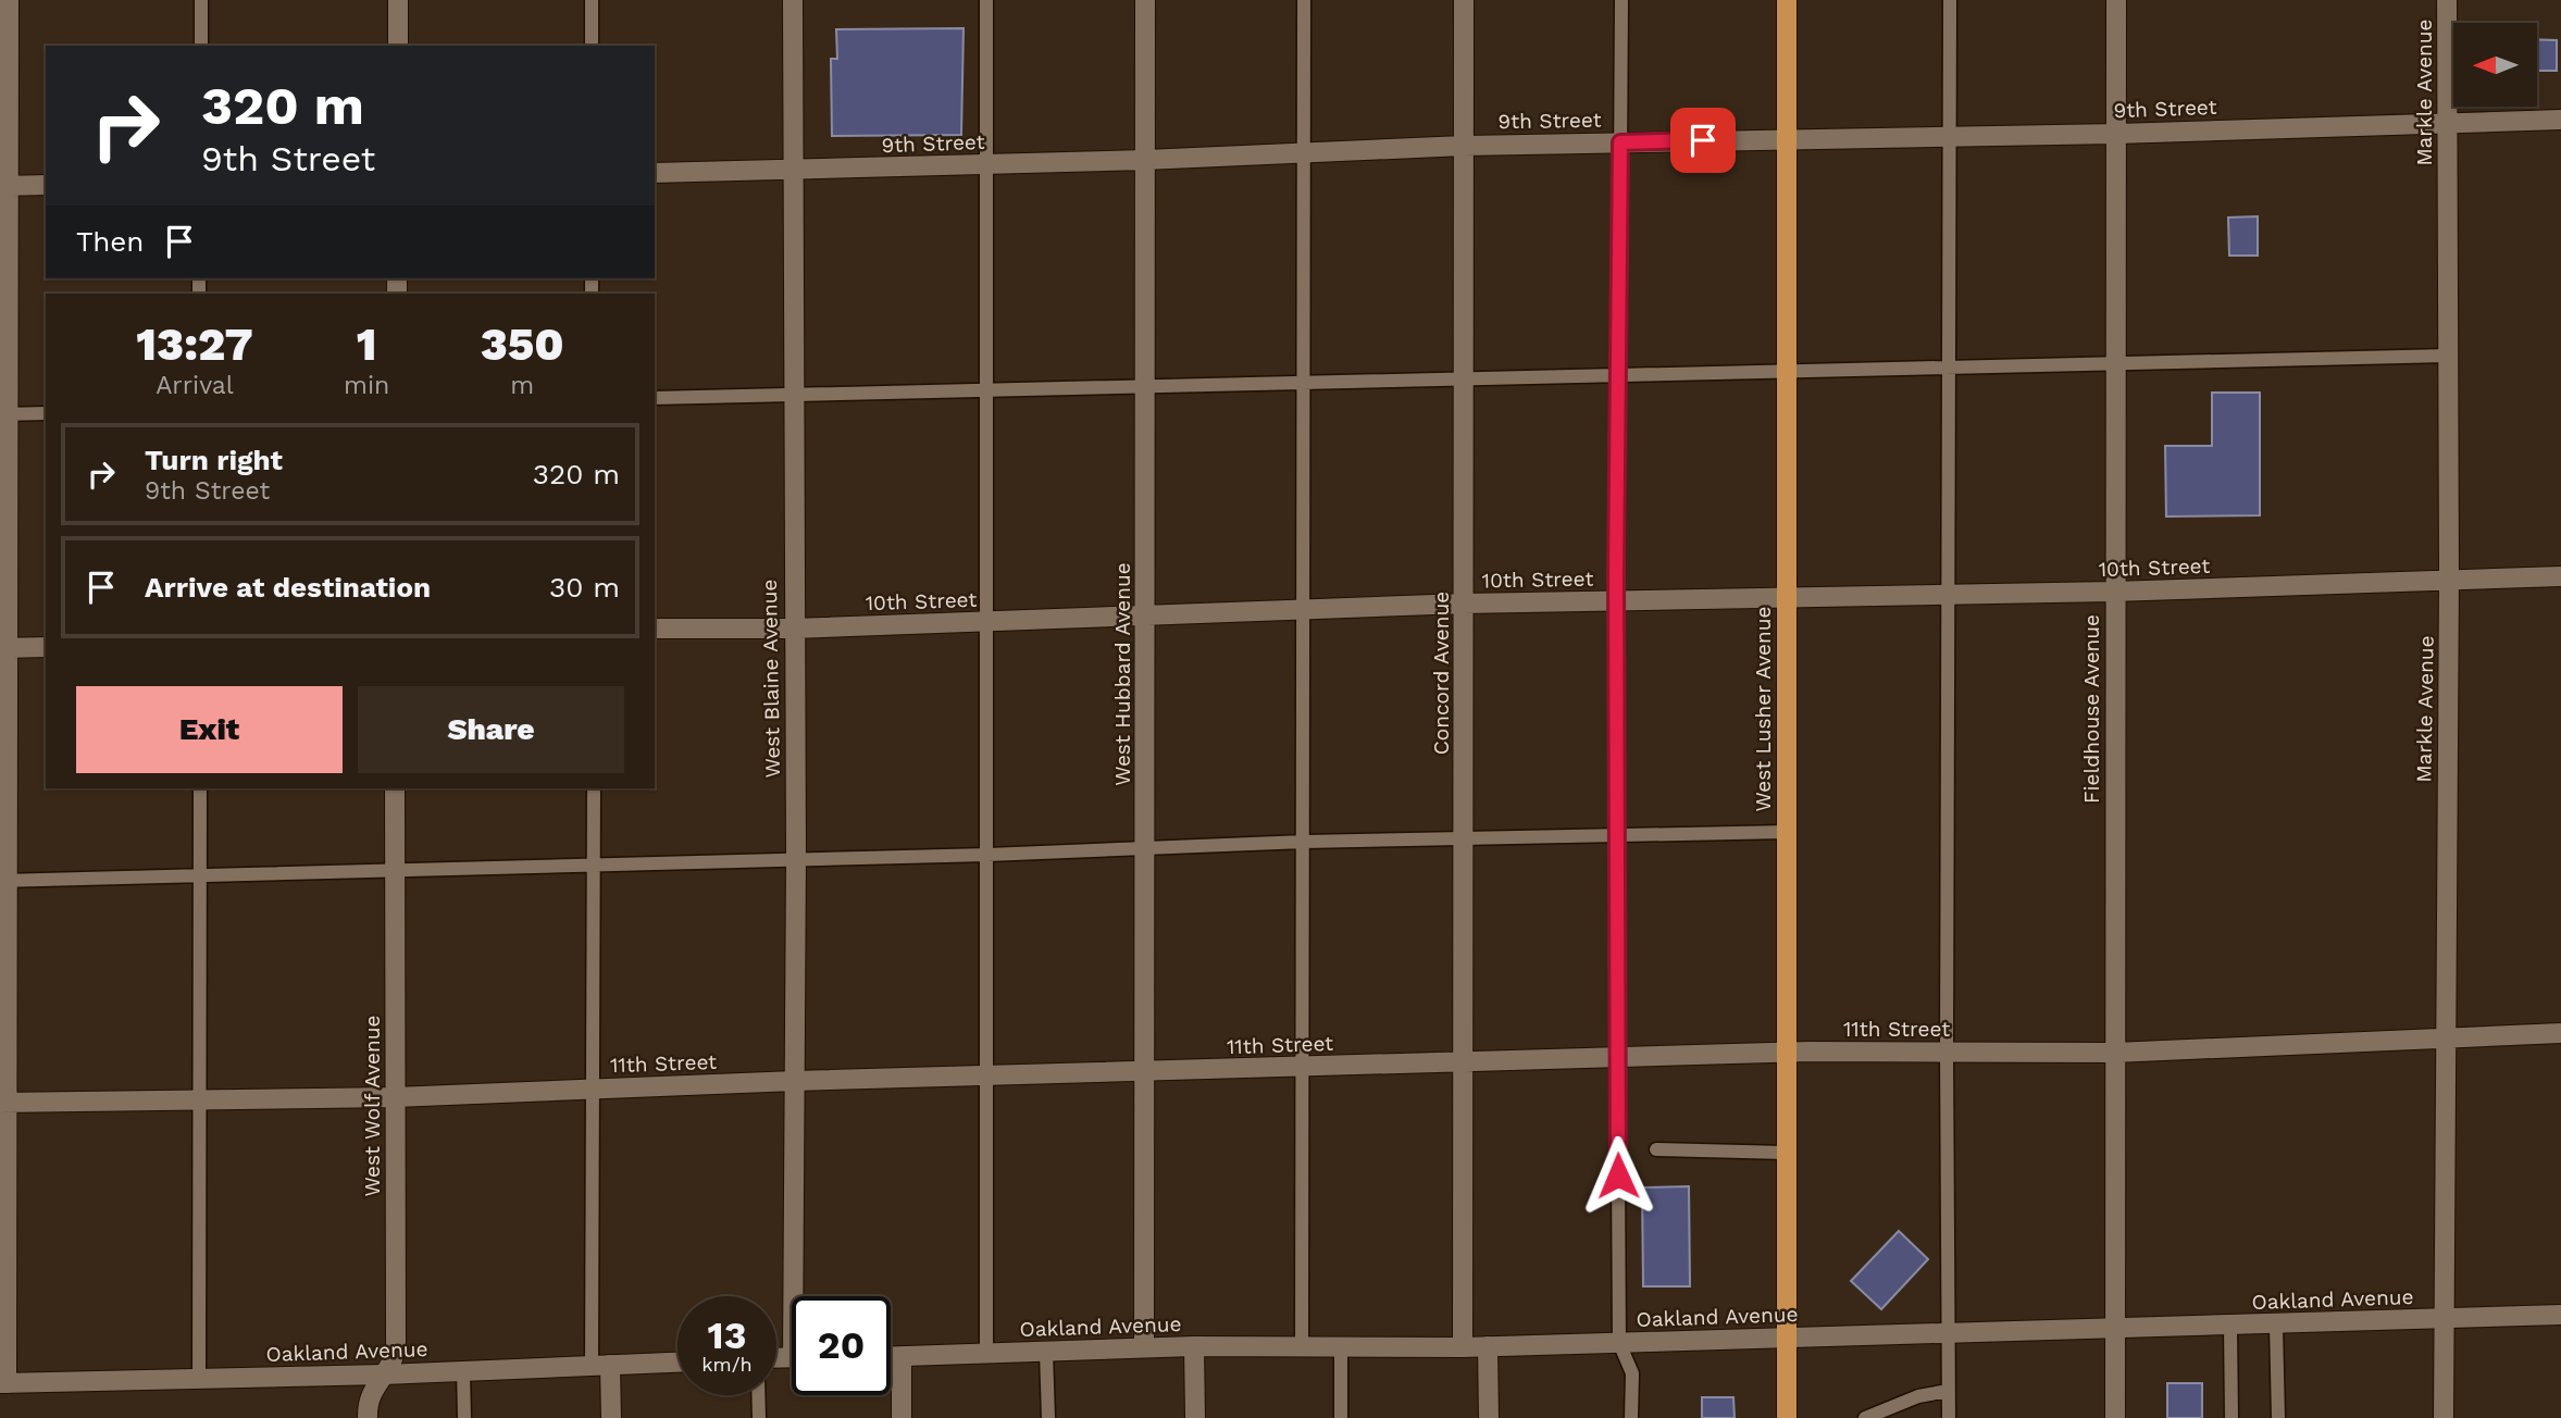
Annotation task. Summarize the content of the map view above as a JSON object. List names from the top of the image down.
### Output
{
  "streets": {
    "main road": ["West Lusher Avenue"],
    "street": [
      "Markle Avenue",
      "9th Street",
      "10th Street",
      "Concord Avenue",
      "West Hubbard Avenue",
      "West Blaine Avenue",
      "Fieldhouse Avenue",
      "11th Street",
      "West Wolf Avenue",
      "Oakland Avenue"
    ]
  },
  "crossings": [
    ["Markle Avenue", "9th Street"],
    ["Markle Avenue", "10th Street"],
    ["Markle Avenue", "11th Street"],
    ["Markle Avenue", "Oakland Avenue"],
    ["9th Street", "Concord Avenue"],
    ["9th Street", "West Hubbard Avenue"],
    ["9th Street", "West Blaine Avenue"],
    ["9th Street", "West Lusher Avenue"],
    ["9th Street", "Fieldhouse Avenue"],
    ["10th Street", "Concord Avenue"],
    ["10th Street", "West Hubbard Avenue"],
    ["10th Street", "West Blaine Avenue"],
    ["10th Street", "West Lusher Avenue"],
    ["10th Street", "Fieldhouse Avenue"],
    ["Concord Avenue", "11th Street"],
    ["Concord Avenue", "Oakland Avenue"],
    ["West Hubbard Avenue", "11th Street"],
    ["West Hubbard Avenue", "Oakland Avenue"],
    ["West Blaine Avenue", "11th Street"],
    ["West Lusher Avenue", "11th Street"],
    ["West Lusher Avenue", "Oakland Avenue"],
    ["Fieldhouse Avenue", "11th Street"],
    ["Fieldhouse Avenue", "Oakland Avenue"],
    ["11th Street", "West Wolf Avenue"],
    ["West Wolf Avenue", "Oakland Avenue"]
  ],
  "north": "left",
  "page": {
    "turn": ["320 m", "9th Street"],
    "then": "Then",
    "eta": [
      "13:27",
      "Arrival",
      "1",
      "min",
      "350",
      "m"
    ],
    "list": [
      {
        "name": "Turn right",
        "note": "9th Street",
        "value": "320 m"
      },
      {
        "name": "Arrive at destination",
        "value": "30 m"
      }
    ],
    "buttons": ["Exit", "Share"],
    "speed": "13 km/h",
    "limit": "20"
  }
}
